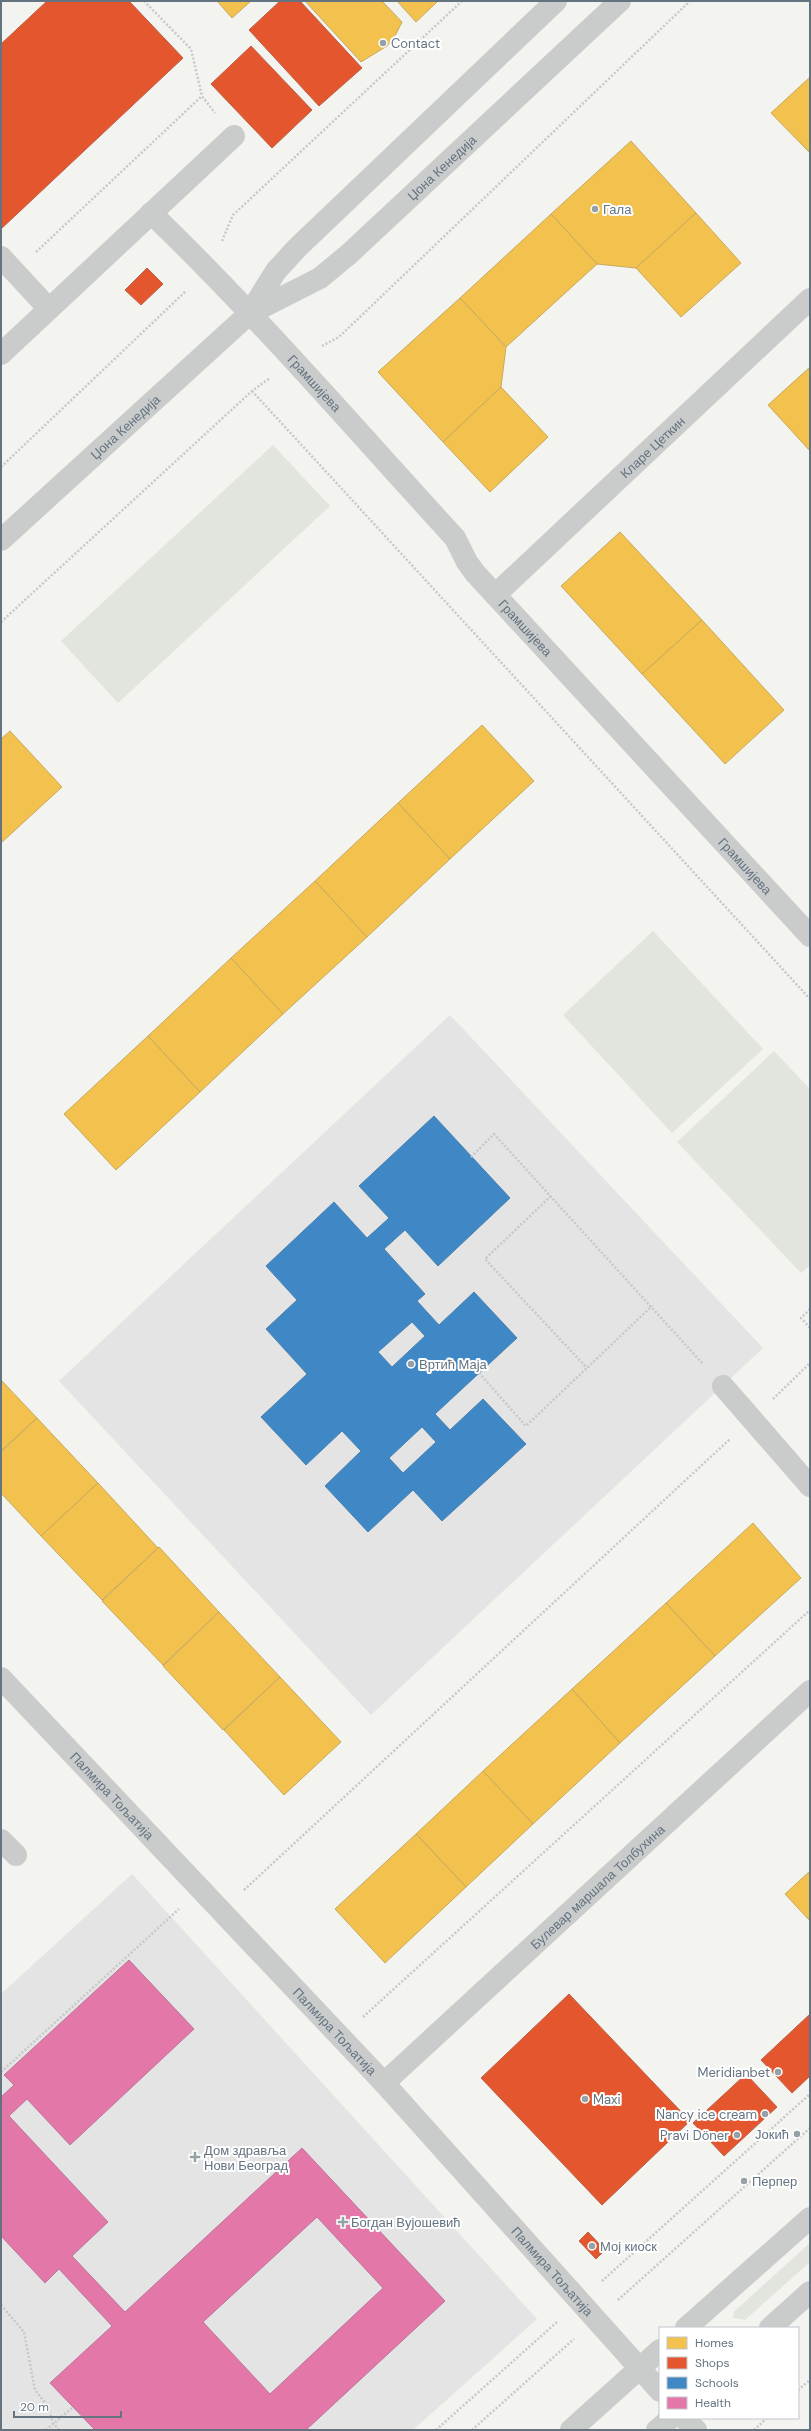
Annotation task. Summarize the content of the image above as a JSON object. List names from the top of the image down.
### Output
{
  "streets": {
    "street": [
      "Џона Кенедија",
      "Грамшијева",
      "Кларе Цеткин",
      "Палмира Тољатија",
      "Булевар маршала Толбухина"
    ]
  },
  "crossings": [
    ["Џона Кенедија", "Грамшијева"],
    ["Грамшијева", "Кларе Цеткин"],
    ["Палмира Тољатија", "Булевар маршала Толбухина"]
  ],
  "places": {
    "other": [
      "Contact",
      "Гала",
      "Вртић Маја",
      "Meridianbet",
      "Maxi",
      "Nancy ice cream",
      "Јокић",
      "Pravi Döner",
      "Перпер",
      "Мој киоск"
    ],
    "health": ["Дом здравља Нови Београд", "Богдан Вујошевић"]
  },
  "legend": [
    "Homes",
    "Shops",
    "Schools",
    "Health"
  ],
  "scale_bar": "20 m"
}
